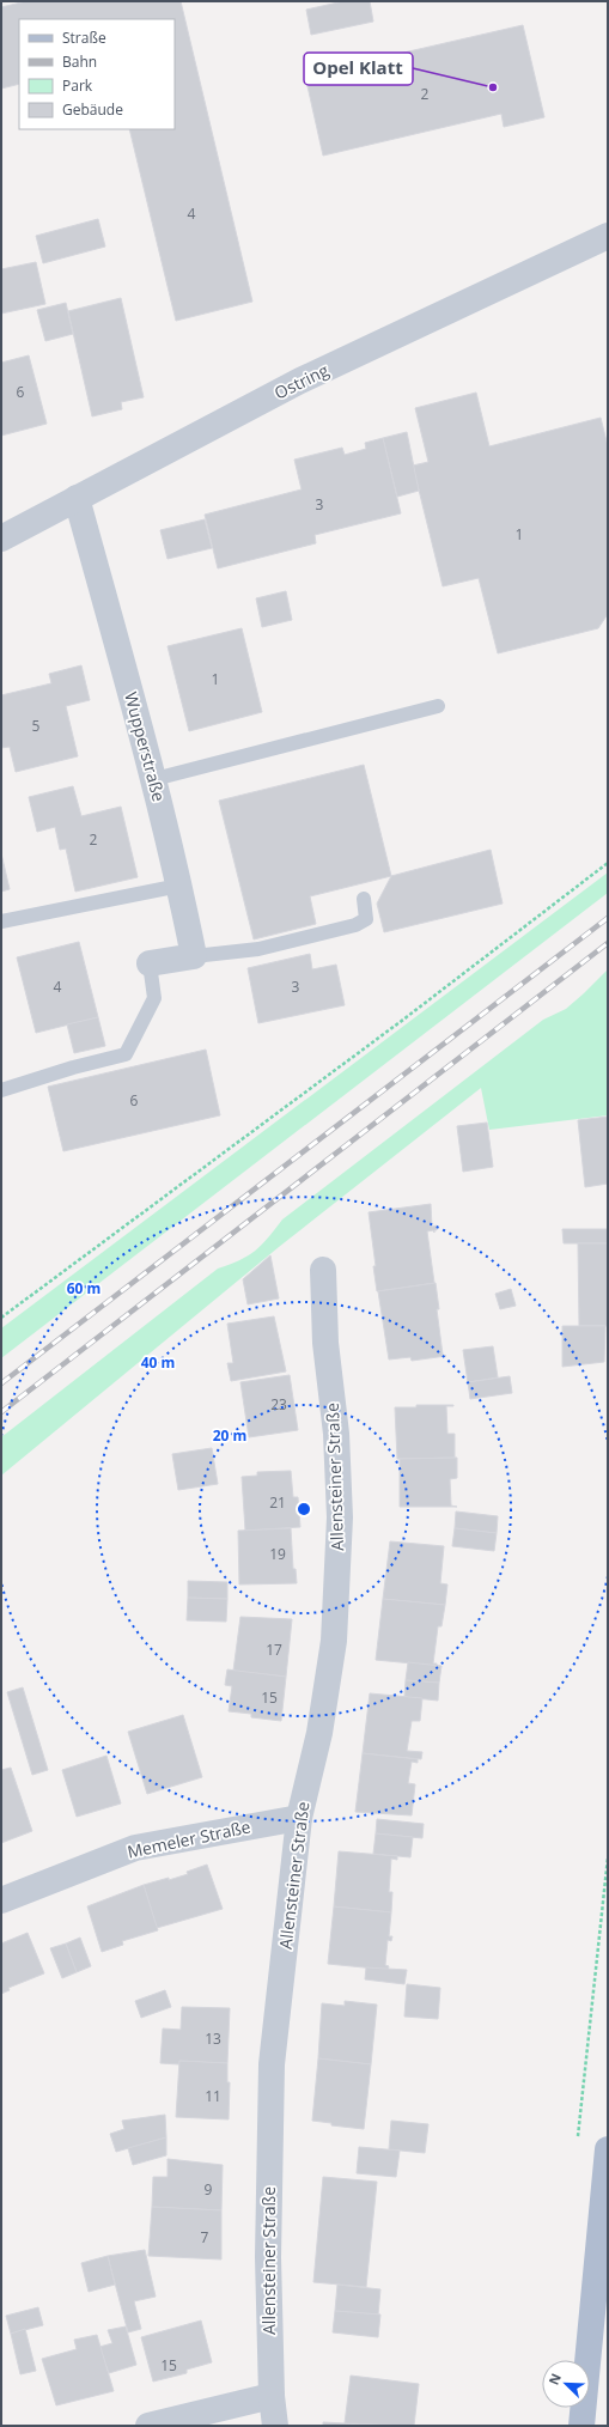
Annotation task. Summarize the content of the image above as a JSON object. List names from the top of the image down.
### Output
{
  "streets": {
    "street": [
      "Ostring",
      "Wupperstraße",
      "Allensteiner Straße",
      "Memeler Straße"
    ]
  },
  "crossings": [
    ["Ostring", "Wupperstraße"],
    ["Allensteiner Straße", "Memeler Straße"]
  ],
  "places": ["Opel Klatt"],
  "house_numbers": [
    "2",
    "4",
    "6",
    "3",
    "1",
    "1",
    "5",
    "2",
    "4",
    "3",
    "6",
    "23",
    "21",
    "19",
    "17",
    "15",
    "13",
    "11",
    "9",
    "7",
    "15"
  ],
  "legend": [
    "Straße",
    "Bahn",
    "Park",
    "Gebäude"
  ],
  "north": "top left",
  "rings": ["60 m", "40 m", "20 m"]
}
